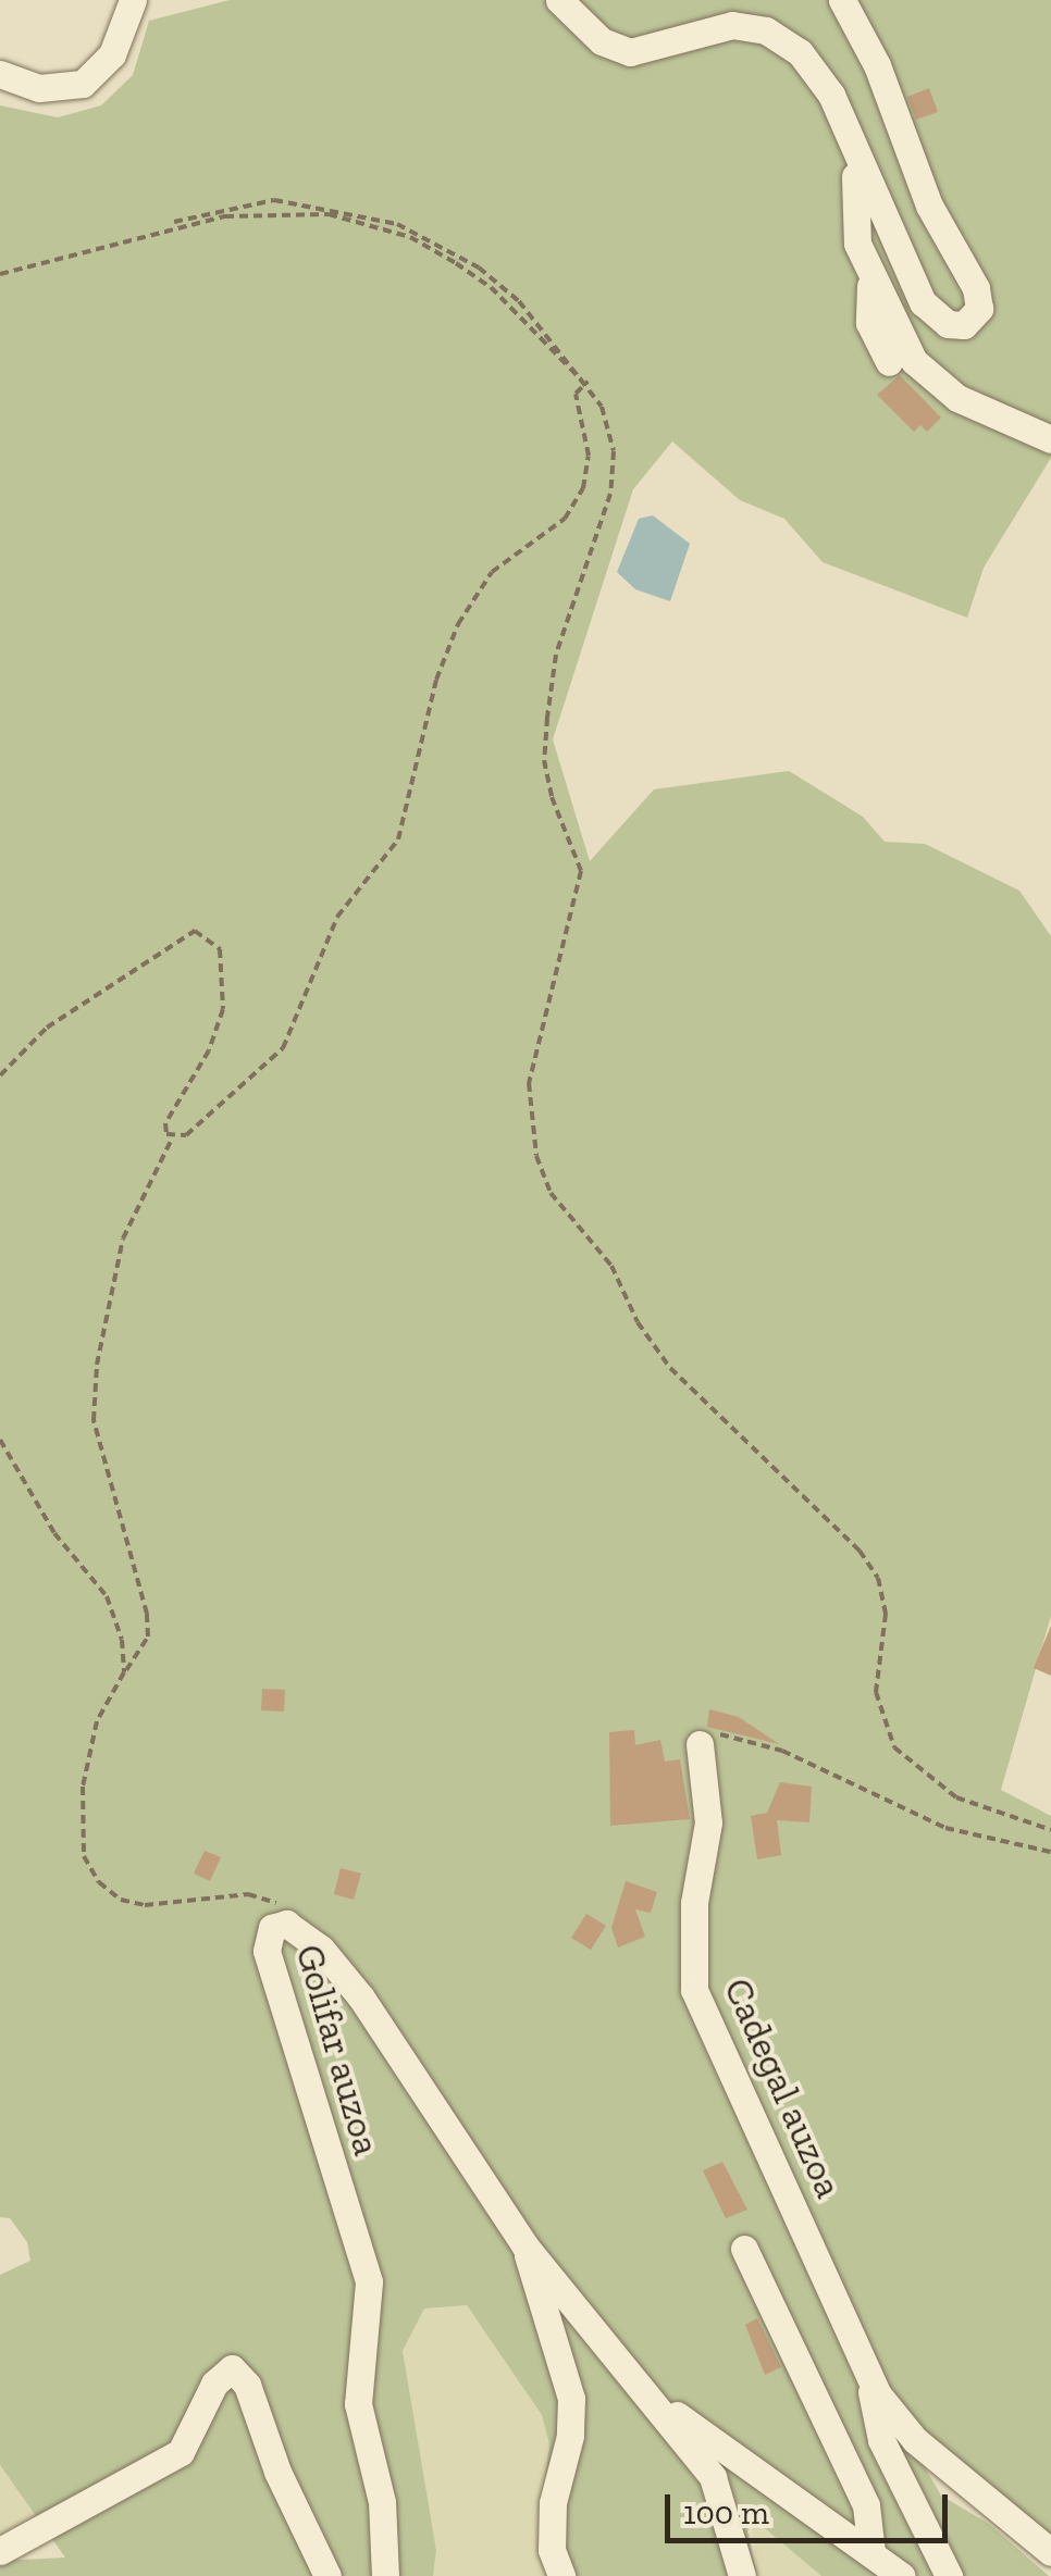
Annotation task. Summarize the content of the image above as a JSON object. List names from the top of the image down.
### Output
{
  "streets": {
    "street": ["Golifar auzoa", "Cadegal auzoa"]
  },
  "scale_bar": "100 m"
}
